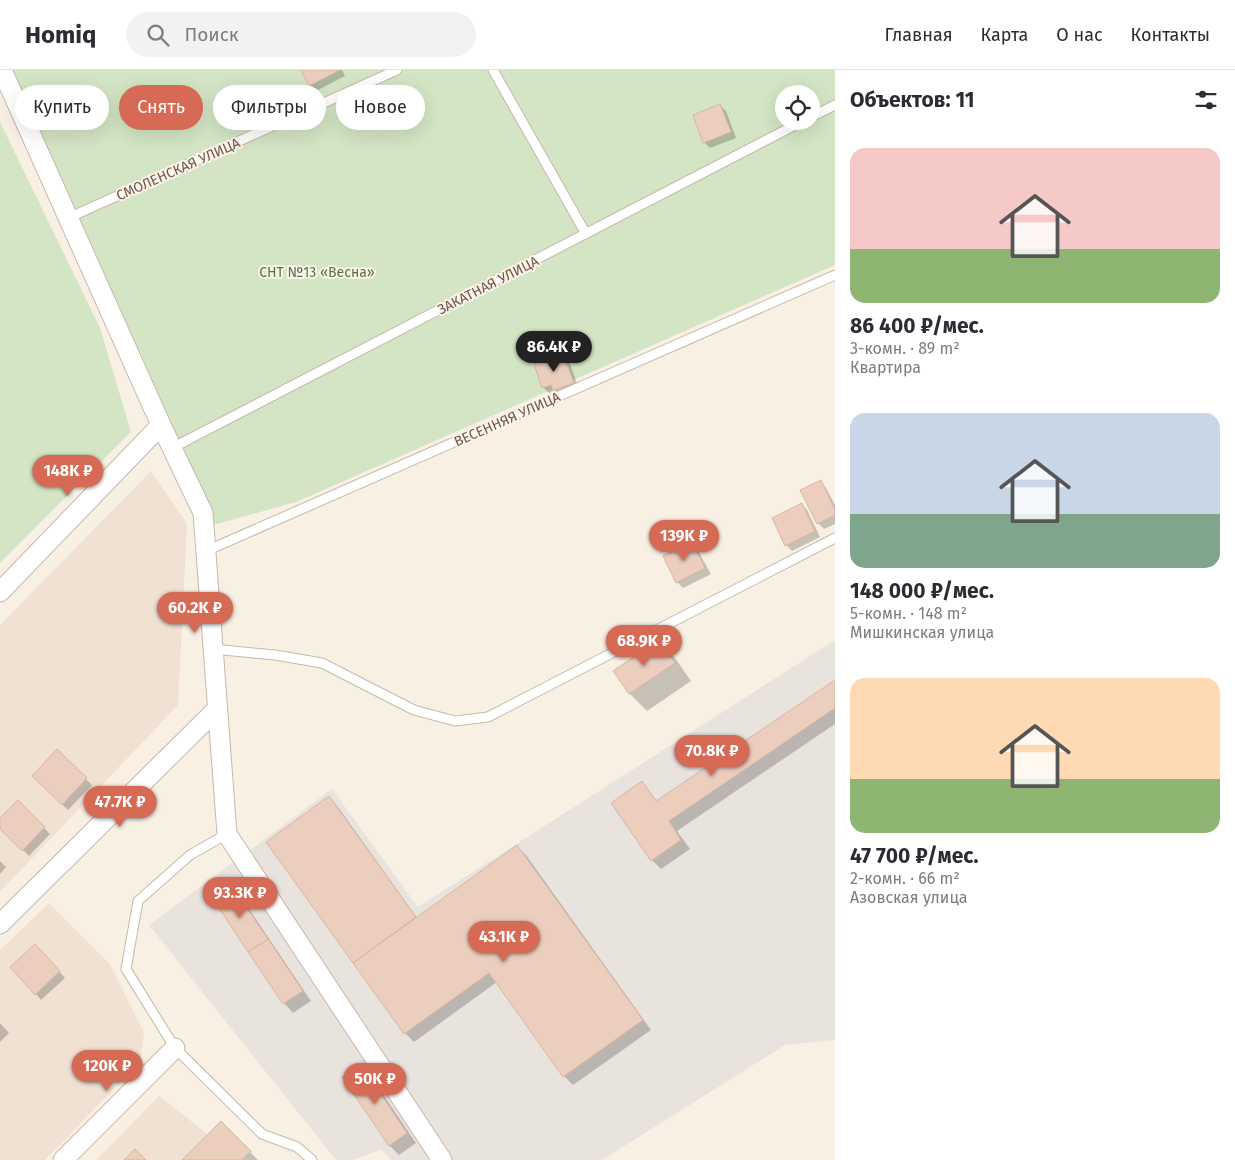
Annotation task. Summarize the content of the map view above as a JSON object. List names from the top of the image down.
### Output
{
  "streets": {
    "lane": ["СМОЛЕНСКАЯ УЛИЦА", "ЗАКАТНАЯ УЛИЦА", "ВЕСЕННЯЯ УЛИЦА"]
  },
  "parks": ["СНТ №13 «Весна»"],
  "page": {
    "header": "Homiq",
    "search": "Поиск",
    "nav": [
      "Главная",
      "Карта",
      "О нас",
      "Контакты"
    ],
    "heading": "Объектов: 11",
    "chip": [
      "Купить",
      "Снять",
      "Фильтры",
      "Новое"
    ],
    "list": [
      {
        "name": "86 400 ₽/мес.",
        "note": "3-комн. · 89 m² · Квартира"
      },
      {
        "name": "148 000 ₽/мес.",
        "note": "5-комн. · 148 m² · Мишкинская улица"
      },
      {
        "name": "47 700 ₽/мес.",
        "note": "2-комн. · 66 m² · Азовская улица"
      }
    ],
    "price": [
      "86.4K ₽",
      "148K ₽",
      "139K ₽",
      "60.2K ₽",
      "68.9K ₽",
      "70.8K ₽",
      "47.7K ₽",
      "93.3K ₽",
      "43.1K ₽",
      "120K ₽",
      "50K ₽"
    ]
  }
}
